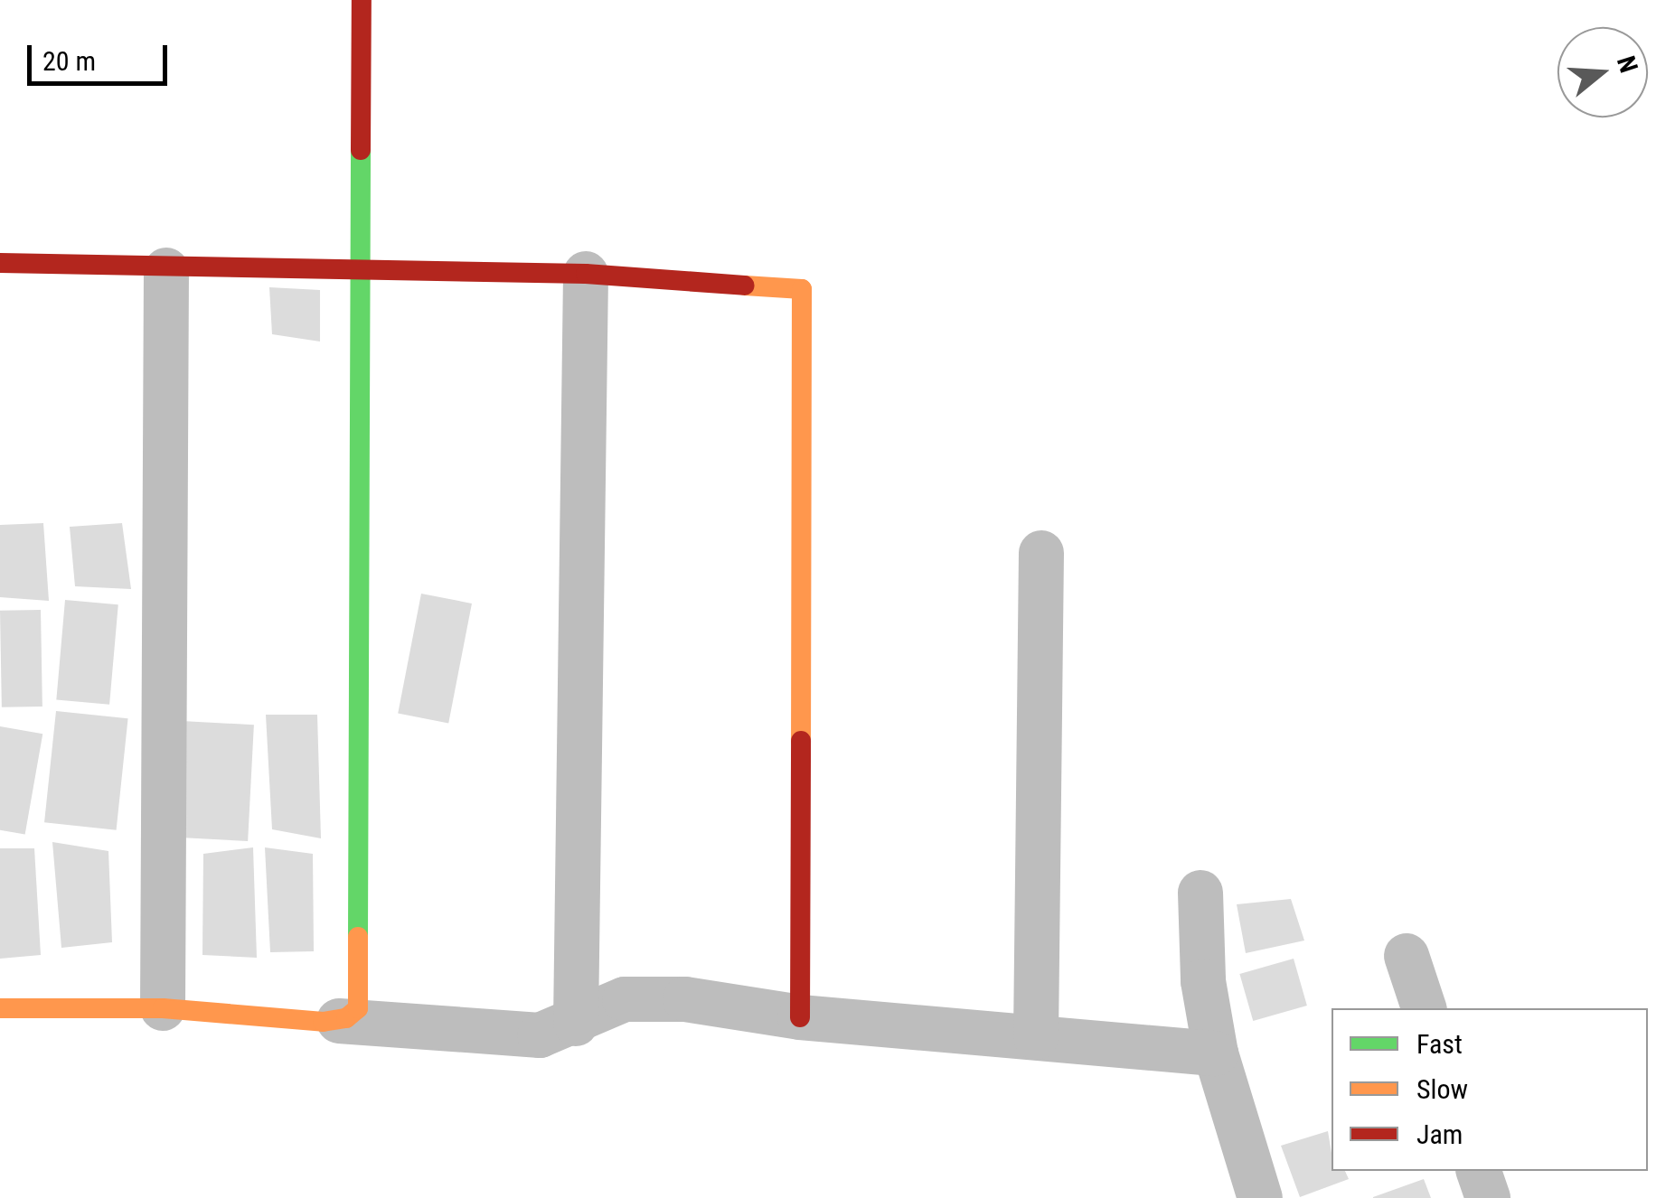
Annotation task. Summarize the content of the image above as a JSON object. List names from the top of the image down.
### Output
{
  "legend": ["Fast", "Slow", "Jam"],
  "scale_bar": "20 m",
  "north": "right"
}
